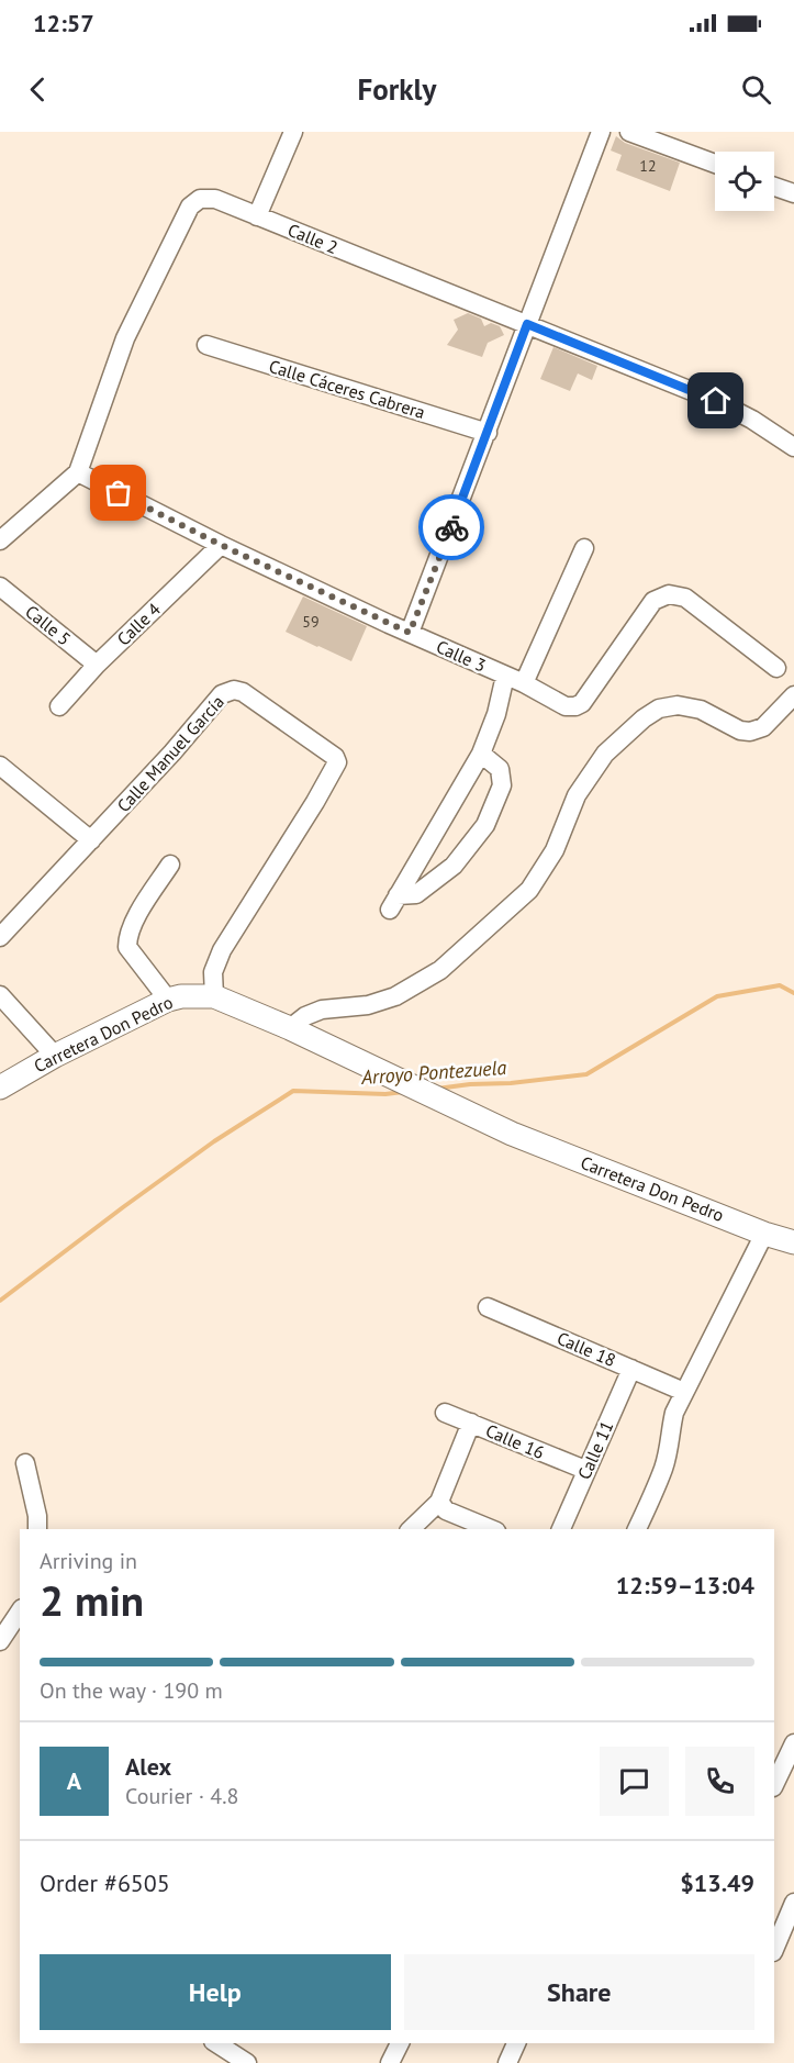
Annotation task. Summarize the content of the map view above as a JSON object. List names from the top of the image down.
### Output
{
  "streets": {
    "street": [
      "Calle 2",
      "Calle Cáceres Cabrera",
      "Calle 4",
      "Calle 5",
      "Calle 3",
      "Calle Manuel García",
      "Carretera Don Pedro",
      "Calle 18",
      "Calle 16",
      "Calle 11"
    ]
  },
  "crossings": [
    ["Calle 2", "Calle 3"],
    ["Calle 4", "Calle 5"],
    ["Calle 4", "Calle 3"],
    ["Calle Manuel García", "Carretera Don Pedro"],
    ["Calle 18", "Calle 11"],
    ["Calle 16", "Calle 11"]
  ],
  "water": ["Arroyo Pontezuela"],
  "house_numbers": ["12", "59"],
  "page": {
    "status": "12:57",
    "header": "Forkly",
    "heading": ["2 min", "Arriving in", "12:59–13:04"],
    "panel": [
      "Alex",
      "Courier · 4.8",
      "Order #6505",
      "$13.49"
    ],
    "bar": "On the way · 190 m",
    "round": "A",
    "buttons": ["Help", "Share"]
  }
}
